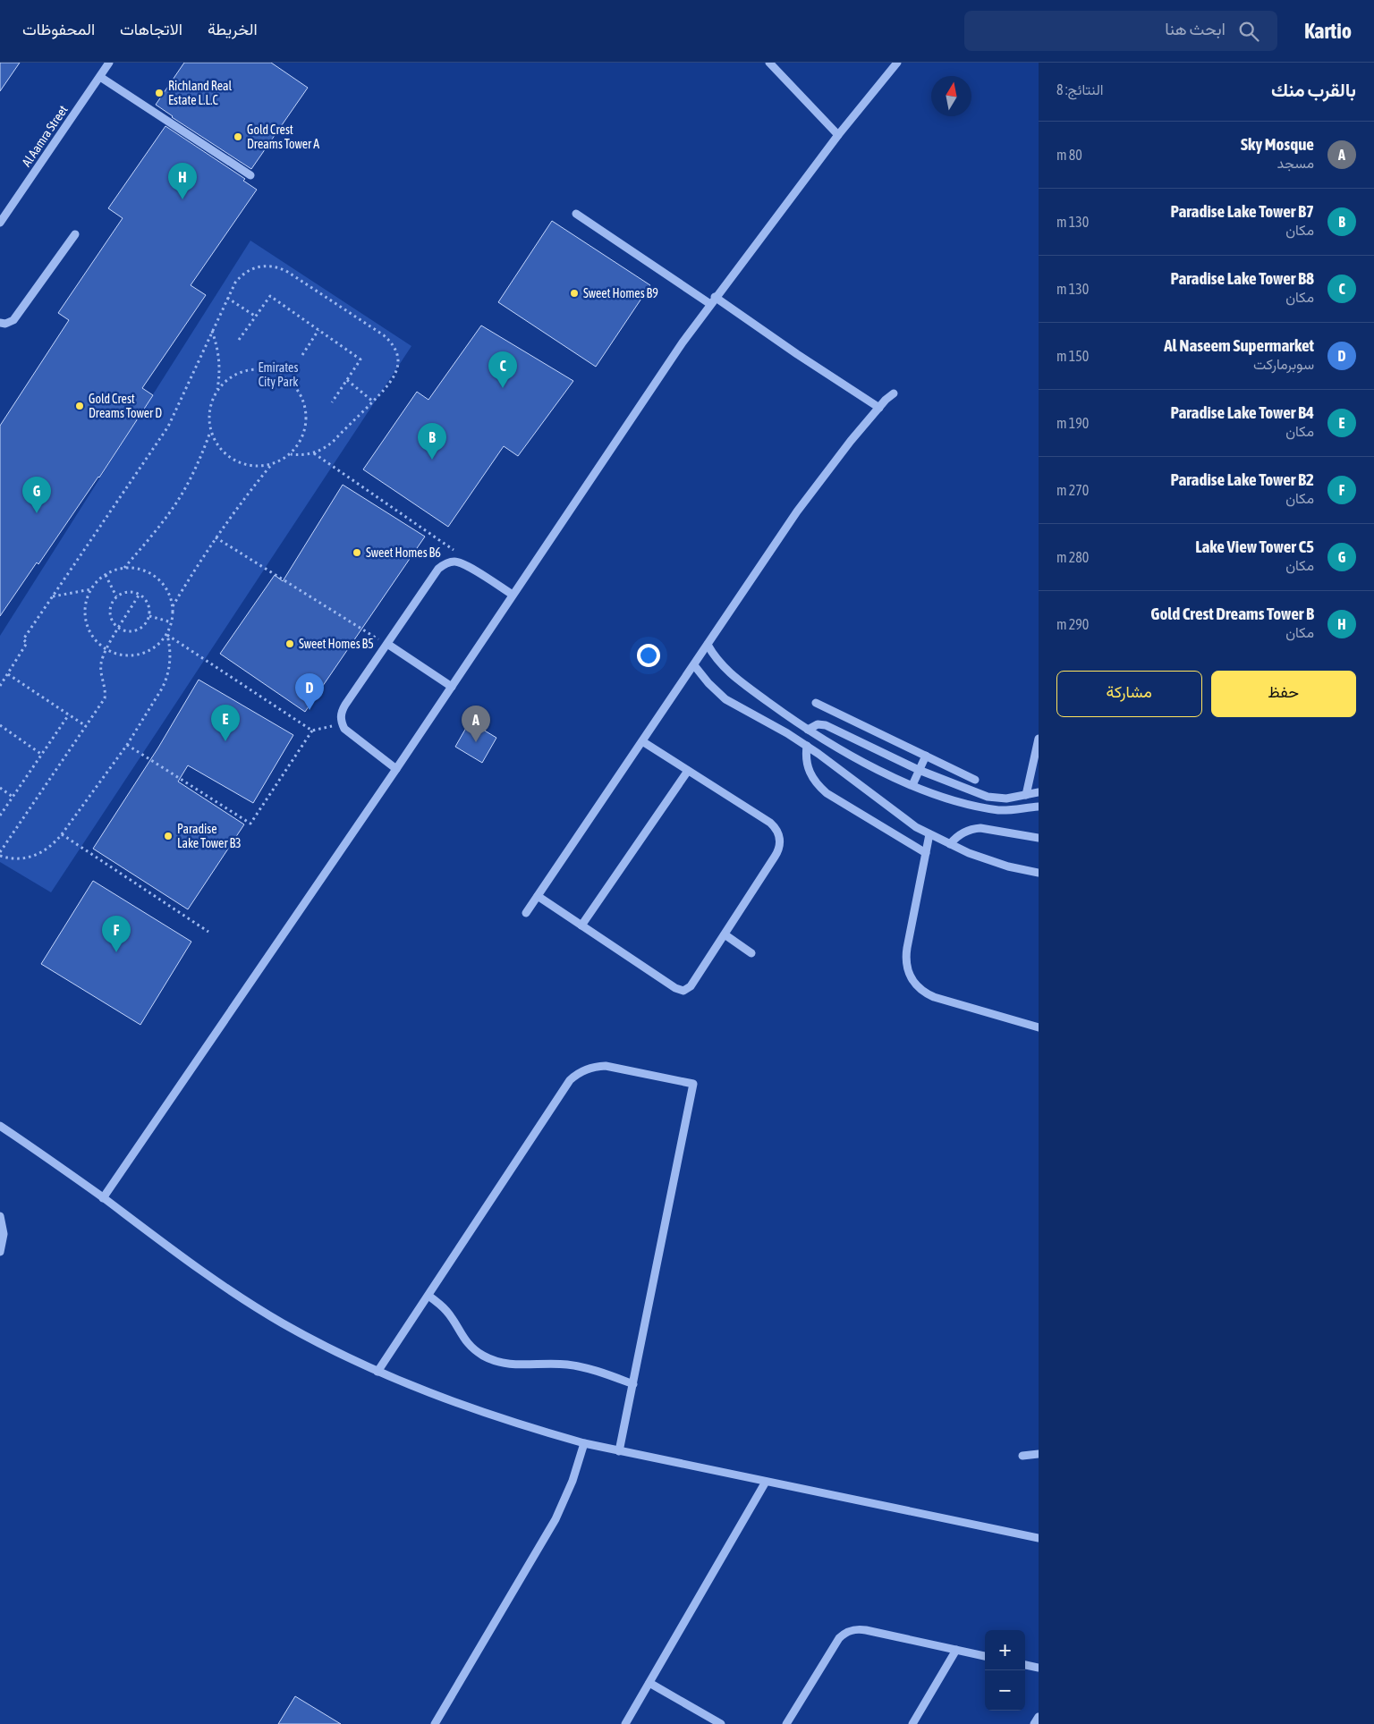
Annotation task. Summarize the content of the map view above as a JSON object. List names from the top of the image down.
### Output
{
  "streets": {
    "street": ["Al Aamra Street"]
  },
  "parks": ["Emirates City Park"],
  "places": [
    "Richland Real Estate L.L.C",
    "Gold Crest Dreams Tower A",
    "Sweet Homes B9",
    "Gold Crest Dreams Tower D",
    "Sweet Homes B6",
    "Sweet Homes B5",
    "Paradise Lake Tower B3"
  ],
  "north": "top",
  "page": {
    "header": "Kartio",
    "search": "ابحث هنا",
    "nav": ["الخريطة", "الاتجاهات", "المحفوظات"],
    "heading": ["بالقرب منك", "النتائج: 8"],
    "list": [
      {
        "mark": "A",
        "name": "Sky Mosque",
        "note": "مسجد",
        "value": "80 m"
      },
      {
        "mark": "B",
        "name": "Paradise Lake Tower B7",
        "note": "مكان",
        "value": "130 m"
      },
      {
        "mark": "C",
        "name": "Paradise Lake Tower B8",
        "note": "مكان",
        "value": "130 m"
      },
      {
        "mark": "D",
        "name": "Al Naseem Supermarket",
        "note": "سوبرماركت",
        "value": "150 m"
      },
      {
        "mark": "E",
        "name": "Paradise Lake Tower B4",
        "note": "مكان",
        "value": "190 m"
      },
      {
        "mark": "F",
        "name": "Paradise Lake Tower B2",
        "note": "مكان",
        "value": "270 m"
      },
      {
        "mark": "G",
        "name": "Lake View Tower C5",
        "note": "مكان",
        "value": "280 m"
      },
      {
        "mark": "H",
        "name": "Gold Crest Dreams Tower B",
        "note": "مكان",
        "value": "290 m"
      }
    ],
    "pins": [
      "H",
      "C",
      "B",
      "G",
      "D",
      "E",
      "A",
      "F"
    ],
    "buttons": ["حفظ", "مشاركة"],
    "map_buttons": ["+", "−"]
  }
}
